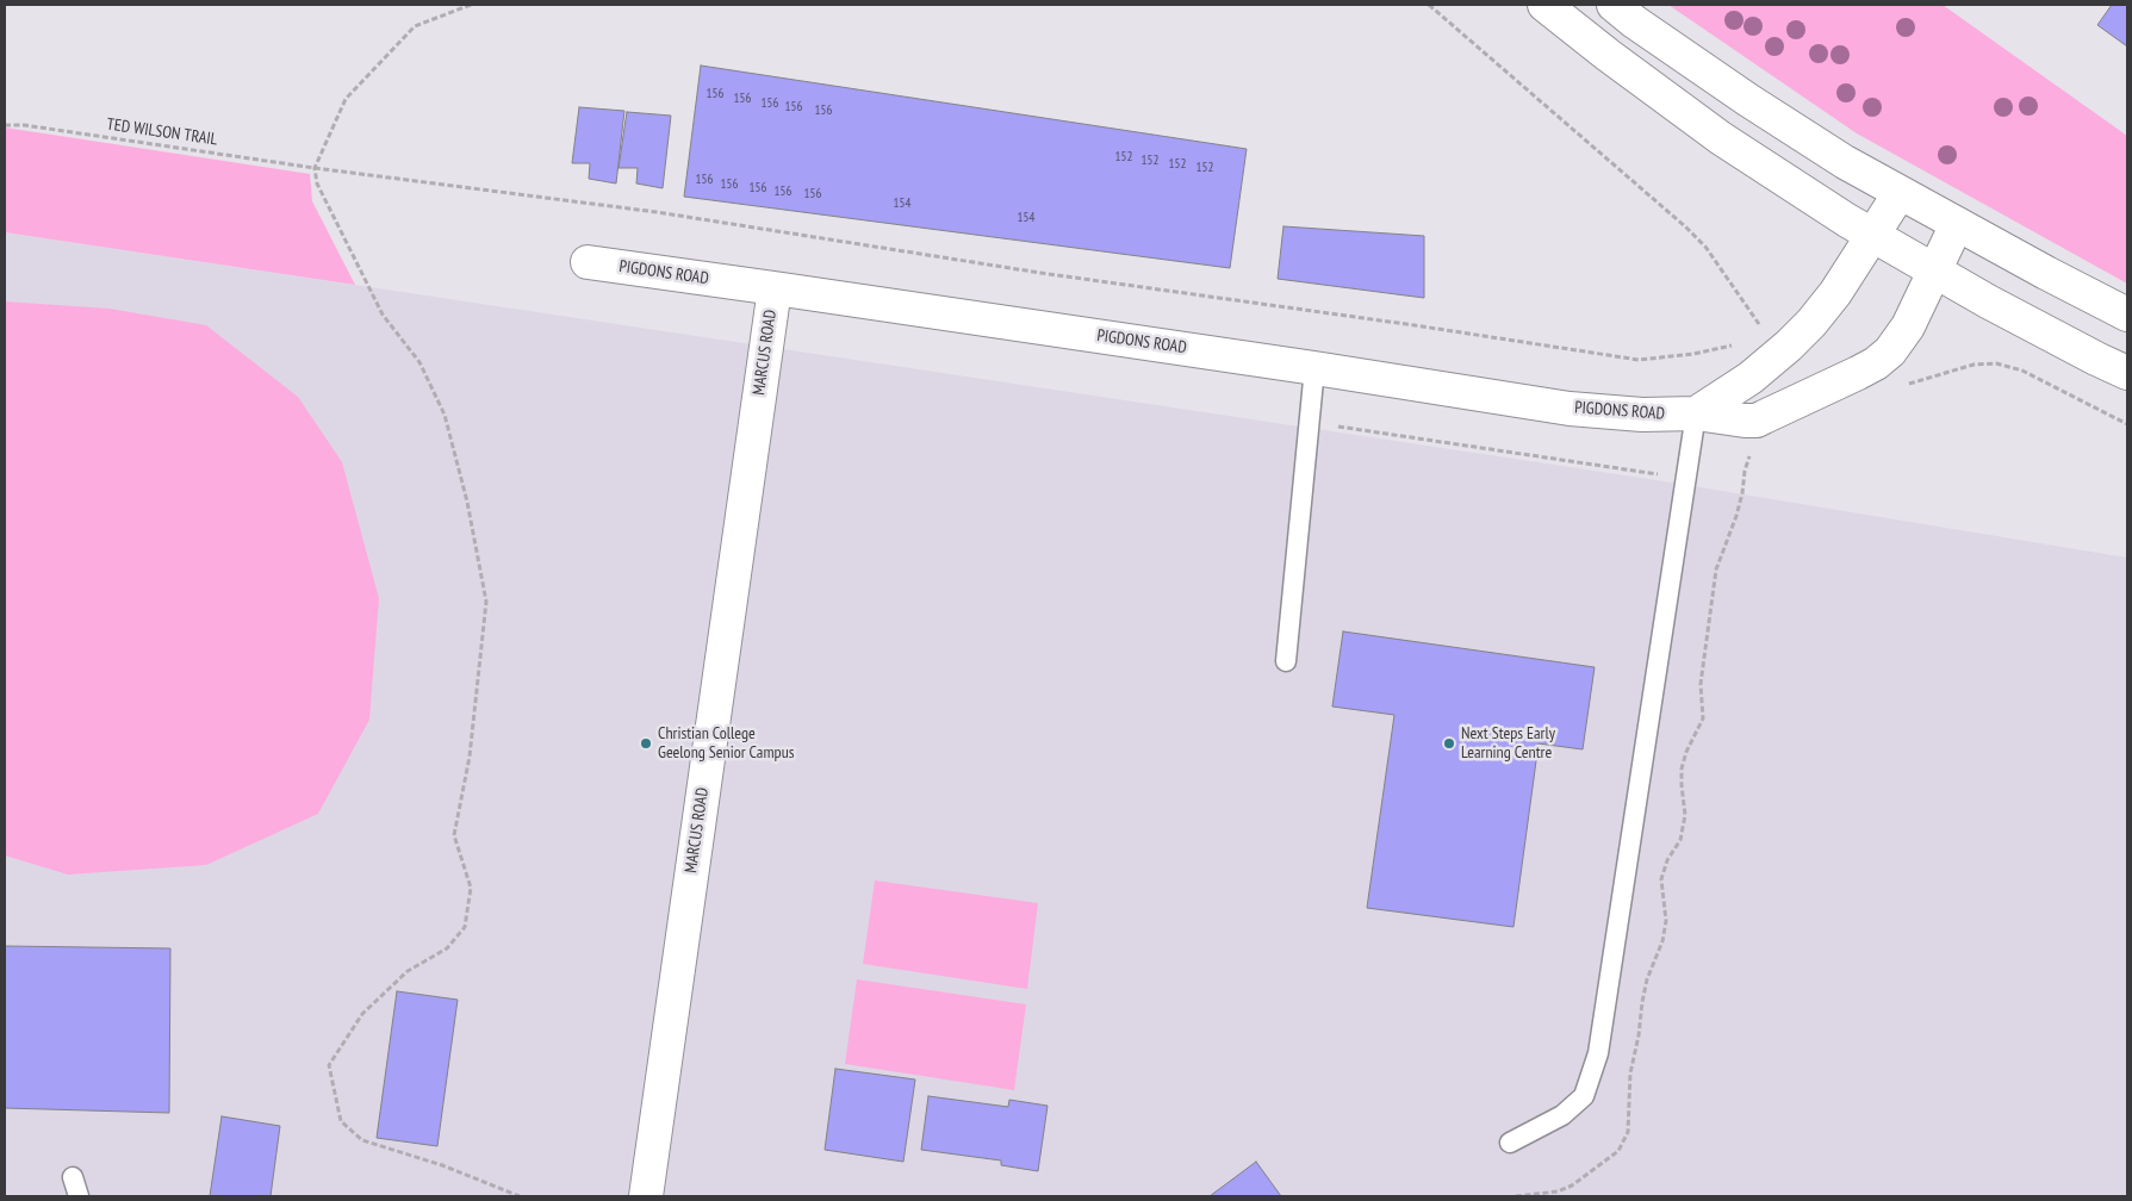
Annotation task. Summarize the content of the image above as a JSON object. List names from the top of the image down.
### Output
{
  "streets": {
    "street": ["PIGDONS ROAD", "MARCUS ROAD"],
    "path": ["TED WILSON TRAIL"]
  },
  "crossings": [
    ["PIGDONS ROAD", "MARCUS ROAD"]
  ],
  "places": ["Christian College Geelong Senior Campus", "Next Steps Early Learning Centre"],
  "house_numbers": [
    "156",
    "156",
    "156",
    "156",
    "156",
    "152",
    "152",
    "152",
    "152",
    "156",
    "156",
    "156",
    "156",
    "156",
    "154",
    "154"
  ]
}
